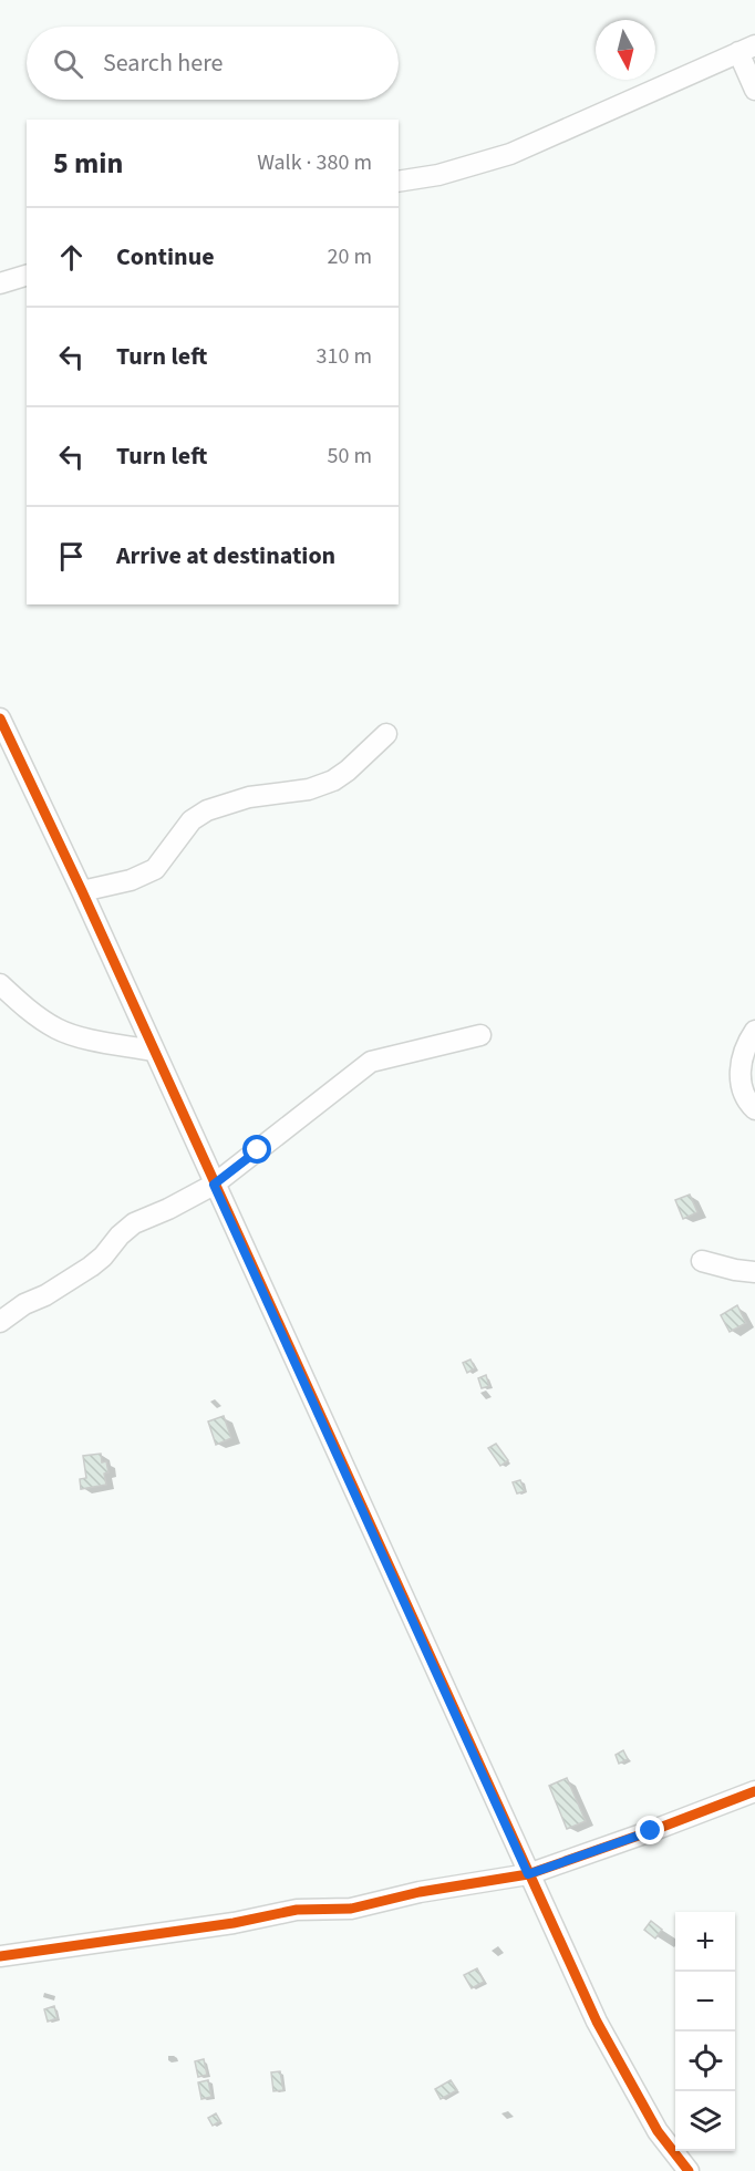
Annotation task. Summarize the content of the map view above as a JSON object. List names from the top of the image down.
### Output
{
  "north": "bottom",
  "page": {
    "search": "Search here",
    "heading": ["5 min", "Walk · 380 m"],
    "list": [
      ["Continue", "20 m"],
      ["Turn left", "310 m"],
      ["Turn left", "50 m"],
      "Arrive at destination"
    ],
    "map_buttons": ["+", "−"]
  }
}
